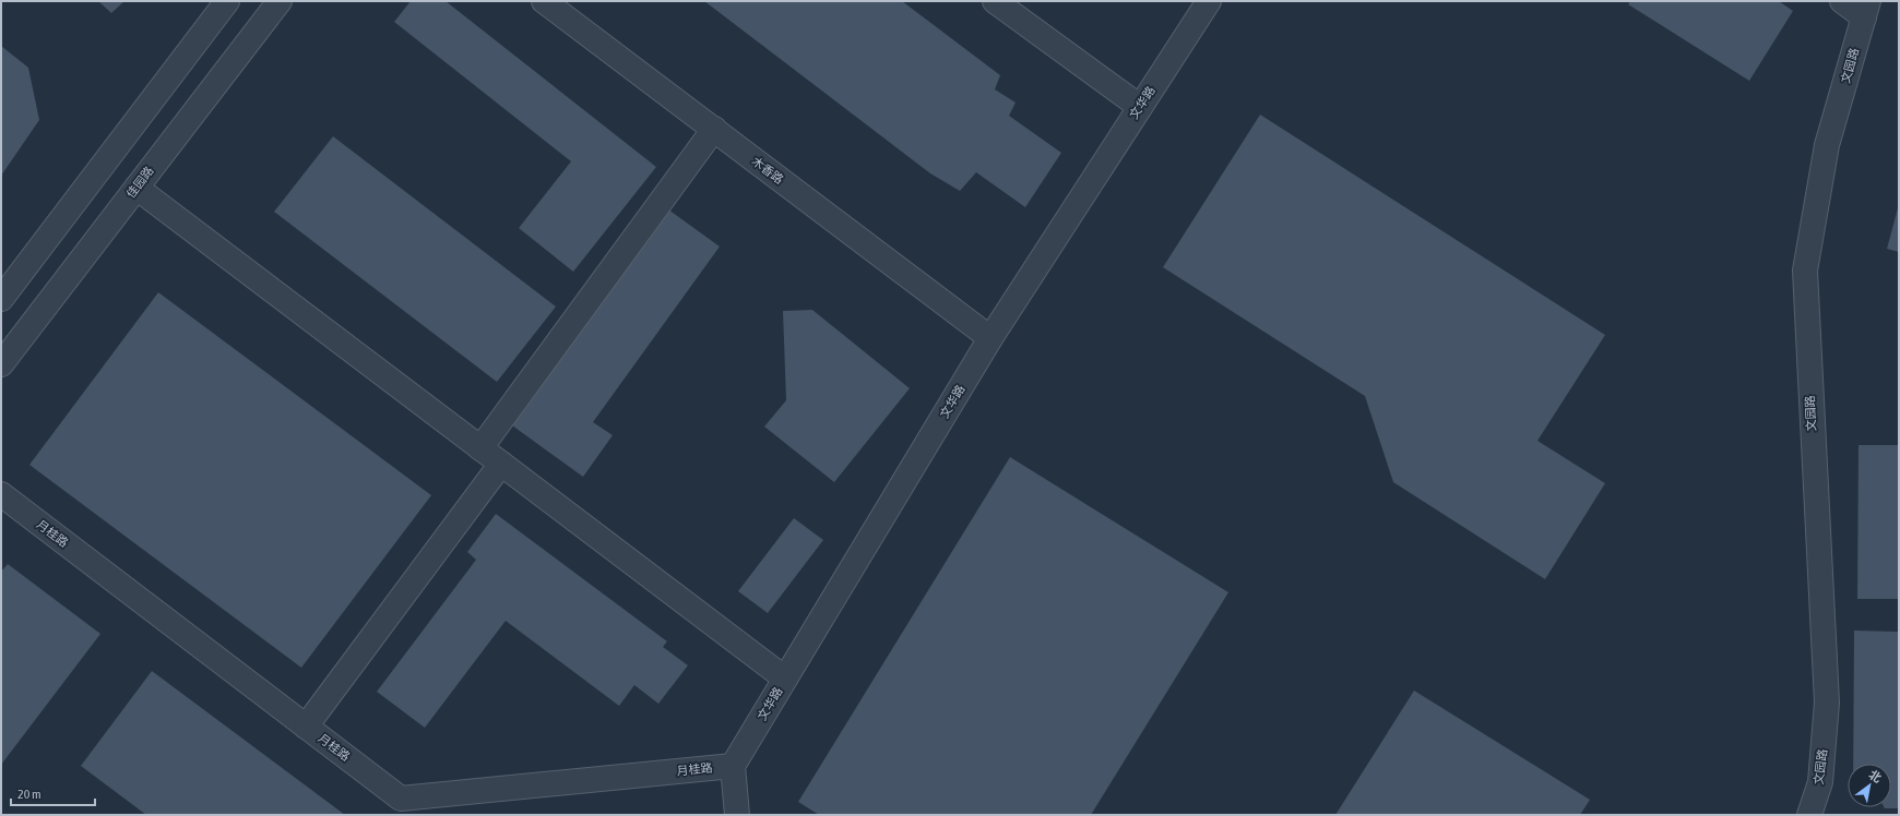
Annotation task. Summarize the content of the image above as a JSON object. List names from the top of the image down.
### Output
{
  "streets": {
    "street": [
      "文园路",
      "文华路",
      "木香路",
      "佳园路",
      "月桂路"
    ]
  },
  "crossings": [
    ["文华路", "木香路"],
    ["文华路", "月桂路"]
  ],
  "scale_bar": "20 m",
  "north": "top right"
}
